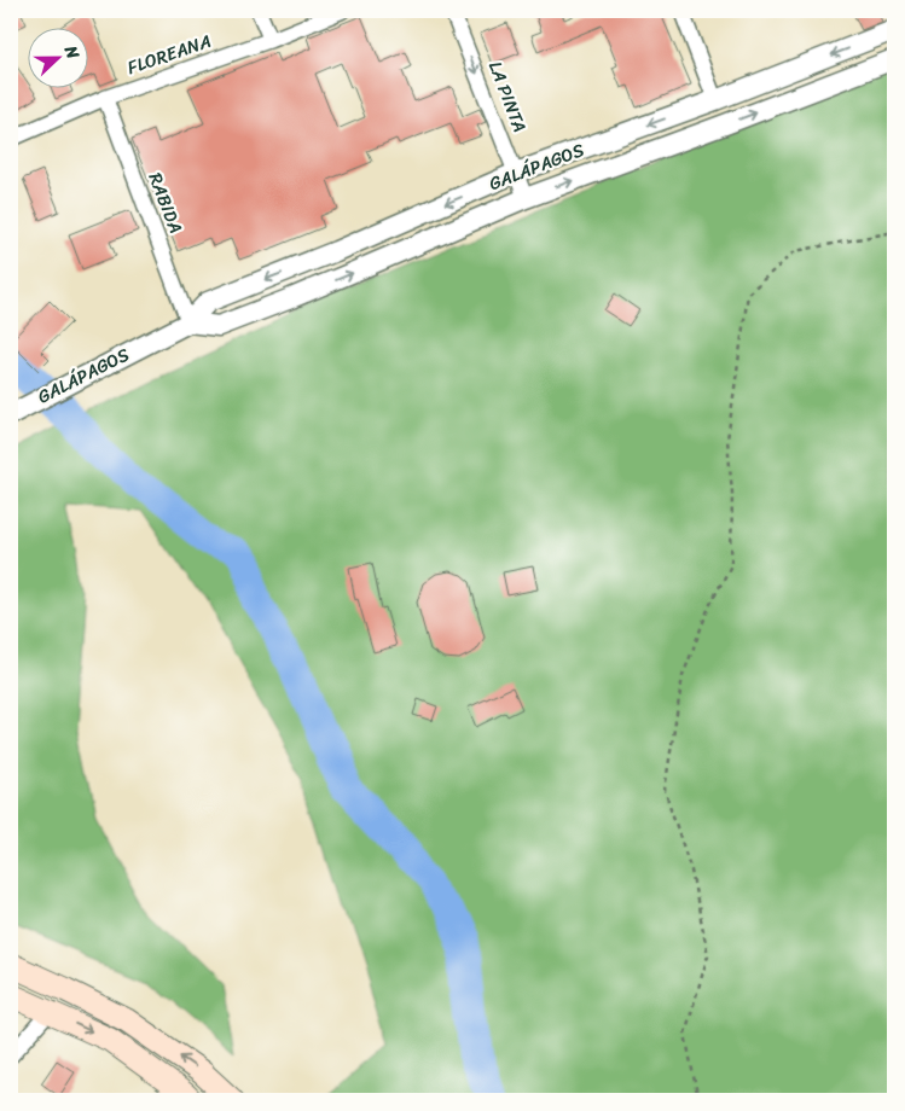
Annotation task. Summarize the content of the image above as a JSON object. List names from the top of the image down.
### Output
{
  "streets": {
    "street": [
      "FLOREANA",
      "LA PINTA",
      "GALÁPAGOS",
      "RABIDA"
    ]
  },
  "crossings": [
    ["FLOREANA", "RABIDA"],
    ["LA PINTA", "GALÁPAGOS"],
    ["GALÁPAGOS", "RABIDA"]
  ],
  "one_way": ["LA PINTA"],
  "north": "right"
}
